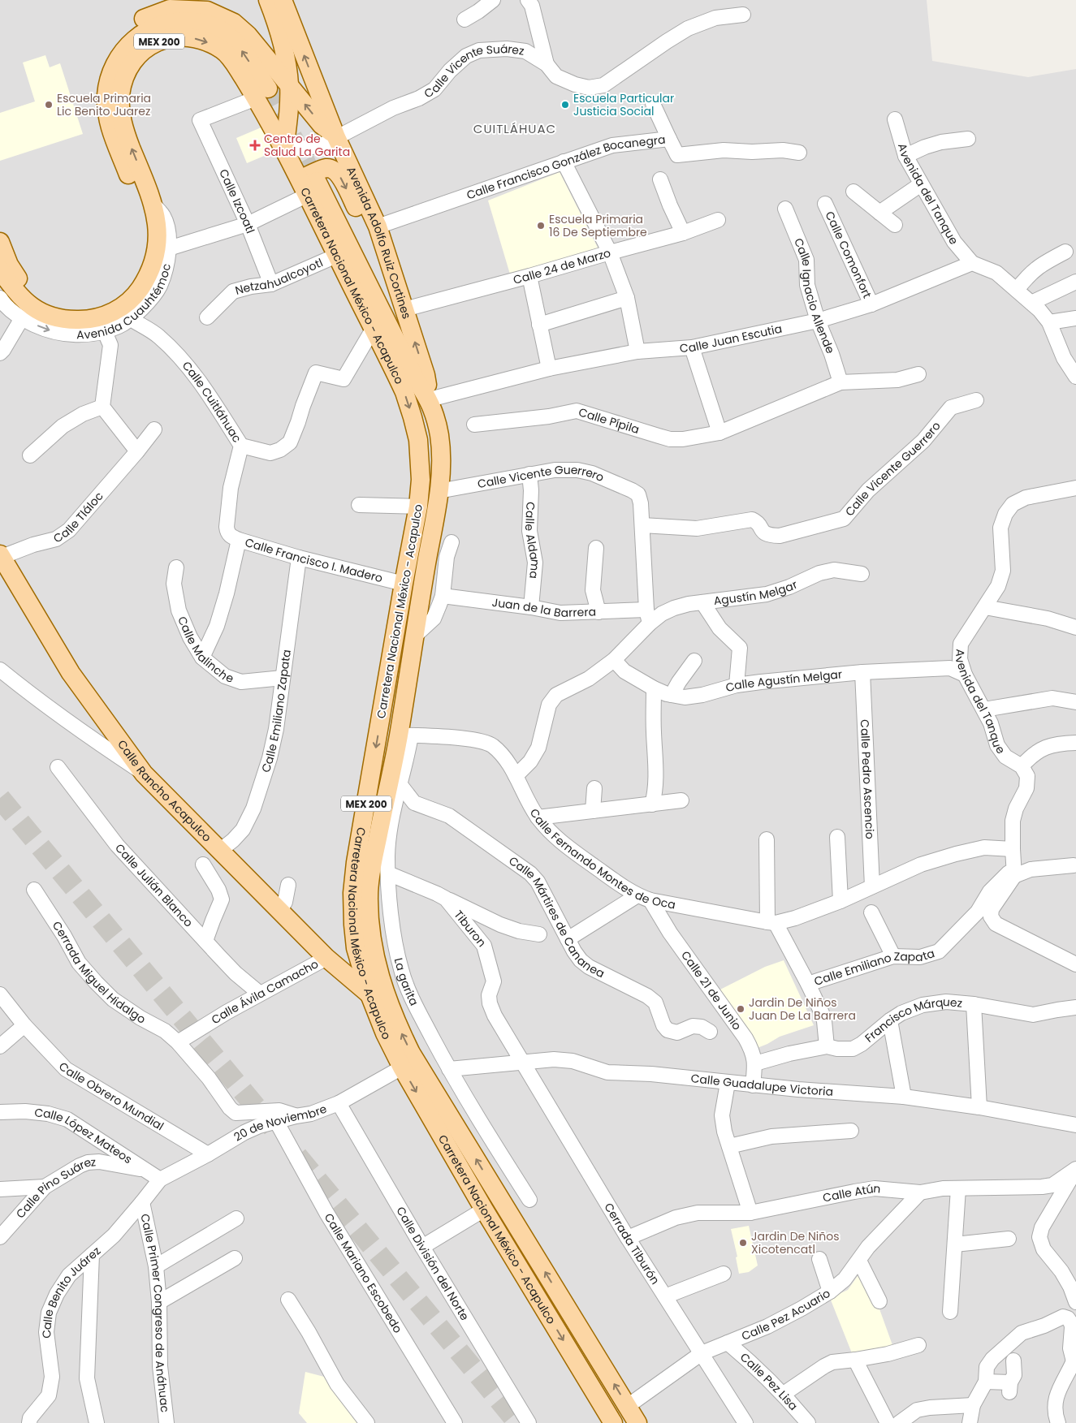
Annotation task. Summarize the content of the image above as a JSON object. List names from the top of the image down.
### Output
{
  "streets": {
    "main road": [
      "MEX 200",
      "Avenida Adolfo Ruiz Cortines",
      "Carretera Nacional México - Acapulco",
      "Avenida Cuauhtémoc",
      "Calle Rancho Acapulco",
      "Calle Ávila Camacho"
    ],
    "street": [
      "Calle Vicente Suárez",
      "Calle Francisco González Bocanegra",
      "Avenida del Tanque",
      "Calle Izcoatl",
      "Calle Comonfort",
      "Calle 24 de Marzo",
      "Netzahualcoyotl",
      "Calle Ignacio Allende",
      "Calle Juan Escutia",
      "Calle Cuitláhuac",
      "Calle Pípila",
      "Calle Vicente Guerrero",
      "Calle Tláloc",
      "Calle Aldama",
      "Calle Francisco I. Madero",
      "Agustín Melgar",
      "Juan de la Barrera",
      "Calle Malinche",
      "Calle Agustín Melgar",
      "Calle Emiliano Zapata",
      "Calle Pedro Ascencio",
      "Calle Fernando Montes de Oca",
      "Calle Julián Blanco",
      "Calle Mártires de Cananea",
      "Tiburon",
      "Cerrada Miguel Hidalgo",
      "La garita",
      "Calle 21 de Junio",
      "Francisco Márquez",
      "Calle Guadalupe Victoria",
      "Calle Obrero Mundial",
      "20 de Noviembre",
      "Calle López Mateos",
      "Calle Pino Suárez",
      "Calle Atún",
      "Cerrada Tiburón",
      "Calle División del Norte",
      "Calle Mariano Escobedo",
      "Calle Benito Juárez",
      "Calle Primer Congreso de Anáhuac",
      "Calle Pez Acuario",
      "Calle Pez Lisa"
    ]
  },
  "crossings": [
    ["Calle Vicente Suárez", "Avenida Adolfo Ruiz Cortines"],
    ["Calle Vicente Suárez", "Carretera Nacional México - Acapulco"],
    ["Calle Vicente Suárez", "Avenida Cuauhtémoc"],
    ["Calle Francisco González Bocanegra", "Avenida Adolfo Ruiz Cortines"],
    ["Avenida del Tanque", "Calle Juan Escutia"],
    ["Avenida del Tanque", "Calle Agustín Melgar"],
    ["Calle Izcoatl", "Netzahualcoyotl"],
    ["Calle Izcoatl", "Avenida Cuauhtémoc"],
    ["Avenida Adolfo Ruiz Cortines", "Calle 24 de Marzo"],
    ["Avenida Adolfo Ruiz Cortines", "Carretera Nacional México - Acapulco"],
    ["Avenida Adolfo Ruiz Cortines", "Calle Juan Escutia"],
    ["Calle Comonfort", "Calle Juan Escutia"],
    ["Netzahualcoyotl", "Carretera Nacional México - Acapulco"],
    ["Carretera Nacional México - Acapulco", "Avenida Cuauhtémoc"],
    ["Carretera Nacional México - Acapulco", "Calle Juan Escutia"],
    ["Carretera Nacional México - Acapulco", "Calle Vicente Guerrero"],
    ["Carretera Nacional México - Acapulco", "Calle Francisco I. Madero"],
    ["Carretera Nacional México - Acapulco", "Calle Rancho Acapulco"],
    ["Carretera Nacional México - Acapulco", "Calle Fernando Montes de Oca"],
    ["Carretera Nacional México - Acapulco", "La garita"],
    ["Carretera Nacional México - Acapulco", "Calle Ávila Camacho"],
    ["Carretera Nacional México - Acapulco", "20 de Noviembre"],
    ["Carretera Nacional México - Acapulco", "Calle Pez Acuario"],
    ["Calle Ignacio Allende", "Calle Juan Escutia"],
    ["Calle Ignacio Allende", "Calle Pípila"],
    ["Avenida Cuauhtémoc", "Calle Cuitláhuac"],
    ["Calle Cuitláhuac", "Calle Francisco I. Madero"],
    ["Calle Cuitláhuac", "Calle Malinche"],
    ["Calle Vicente Guerrero", "Calle Aldama"],
    ["Calle Tláloc", "Calle Rancho Acapulco"],
    ["Calle Aldama", "Juan de la Barrera"],
    ["Calle Francisco I. Madero", "Calle Emiliano Zapata"],
    ["Agustín Melgar", "Juan de la Barrera"],
    ["Agustín Melgar", "Calle Agustín Melgar"],
    ["Juan de la Barrera", "Calle Agustín Melgar"],
    ["Calle Malinche", "Calle Emiliano Zapata"],
    ["Calle Agustín Melgar", "Calle Pedro Ascencio"],
    ["Calle Emiliano Zapata", "Calle Rancho Acapulco"],
    ["Calle Pedro Ascencio", "Calle Fernando Montes de Oca"],
    ["Calle Rancho Acapulco", "Calle Ávila Camacho"],
    ["Calle Fernando Montes de Oca", "La garita"],
    ["Calle Fernando Montes de Oca", "Calle 21 de Junio"],
    ["Calle Julián Blanco", "Calle Ávila Camacho"],
    ["Calle Mártires de Cananea", "La garita"],
    ["Tiburon", "La garita"],
    ["Tiburon", "Calle Guadalupe Victoria"],
    ["Tiburon", "Cerrada Tiburón"],
    ["Cerrada Miguel Hidalgo", "Calle Ávila Camacho"],
    ["Cerrada Miguel Hidalgo", "20 de Noviembre"],
    ["La garita", "Calle Guadalupe Victoria"],
    ["Calle 21 de Junio", "Francisco Márquez"],
    ["Calle 21 de Junio", "Calle Guadalupe Victoria"],
    ["Calle Guadalupe Victoria", "Cerrada Tiburón"],
    ["Calle Obrero Mundial", "20 de Noviembre"],
    ["20 de Noviembre", "Calle López Mateos"],
    ["20 de Noviembre", "Calle División del Norte"],
    ["20 de Noviembre", "Calle Mariano Escobedo"],
    ["20 de Noviembre", "Calle Benito Juárez"],
    ["Calle López Mateos", "Calle Pino Suárez"],
    ["Calle López Mateos", "Calle Benito Juárez"],
    ["Calle Atún", "Cerrada Tiburón"],
    ["Calle Atún", "Calle Pez Acuario"],
    ["Cerrada Tiburón", "Calle Pez Acuario"],
    ["Calle Benito Juárez", "Calle Primer Congreso de Anáhuac"],
    ["Calle Pez Acuario", "Calle Pez Lisa"]
  ],
  "districts": ["CUITLÁHUAC"],
  "places": {
    "other": [
      "Escuela Primaria Lic Benito Juarez",
      "Escuela Particular Justicia Social",
      "Escuela Primaria 16 De Septiembre",
      "Jardin De Niños Juan De La Barrera",
      "Jardin De Niños Xicotencatl"
    ],
    "health": ["Centro de Salud La Garita"]
  }
}
